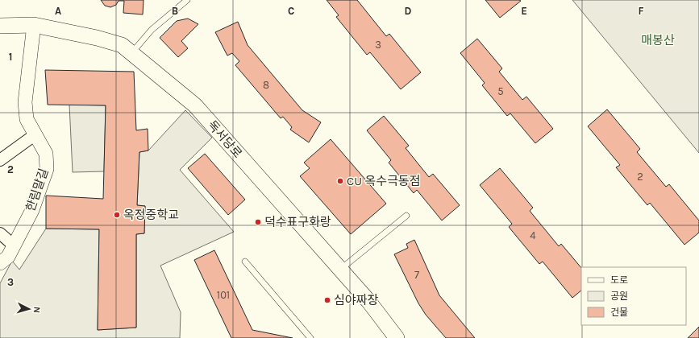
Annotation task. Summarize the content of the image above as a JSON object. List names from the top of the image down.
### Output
{
  "streets": {
    "main road": ["독서당로"],
    "street": ["한림말길"]
  },
  "crossings": [
    ["독서당로", "한림말길"]
  ],
  "parks": ["매봉산"],
  "places": [
    "CU 옥수극동점",
    "옥정중학교",
    "덕수표구화랑",
    "심야짜장"
  ],
  "house_numbers": [
    "3",
    "8",
    "5",
    "2",
    "4",
    "7",
    "101"
  ],
  "legend": ["도로", "공원", "건물"],
  "north": "right",
  "grid": {
    "columns": [
      "A",
      "B",
      "C",
      "D",
      "E",
      "F"
    ],
    "rows": ["1", "2", "3"]
  }
}
